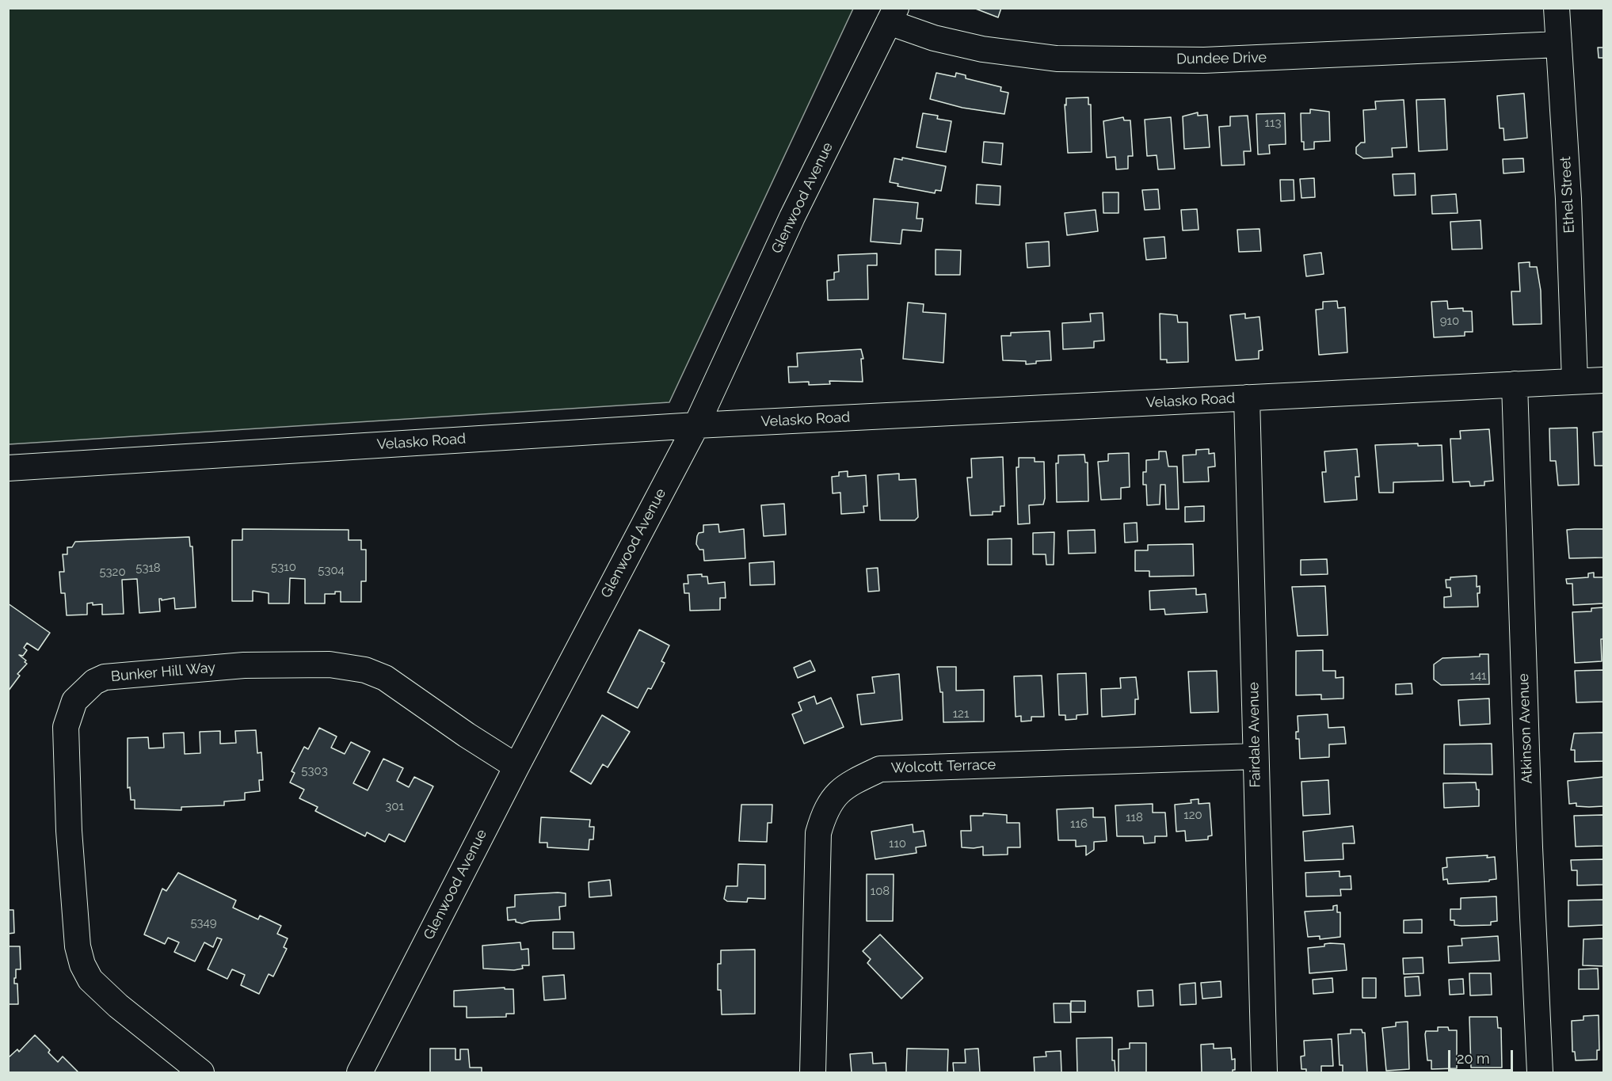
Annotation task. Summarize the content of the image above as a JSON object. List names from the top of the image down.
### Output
{
  "streets": {
    "street": [
      "Dundee Drive",
      "Ethel Street",
      "Glenwood Avenue",
      "Velasko Road",
      "Bunker Hill Way",
      "Atkinson Avenue",
      "Fairdale Avenue",
      "Wolcott Terrace"
    ]
  },
  "crossings": [
    ["Dundee Drive", "Ethel Street"],
    ["Dundee Drive", "Glenwood Avenue"],
    ["Ethel Street", "Velasko Road"],
    ["Glenwood Avenue", "Velasko Road"],
    ["Glenwood Avenue", "Bunker Hill Way"],
    ["Velasko Road", "Atkinson Avenue"],
    ["Velasko Road", "Fairdale Avenue"],
    ["Fairdale Avenue", "Wolcott Terrace"]
  ],
  "house_numbers": [
    "113",
    "910",
    "5310",
    "5318",
    "5304",
    "5320",
    "141",
    "121",
    "5303",
    "301",
    "120",
    "118",
    "116",
    "110",
    "108",
    "5349"
  ],
  "scale_bar": "20 m"
}
